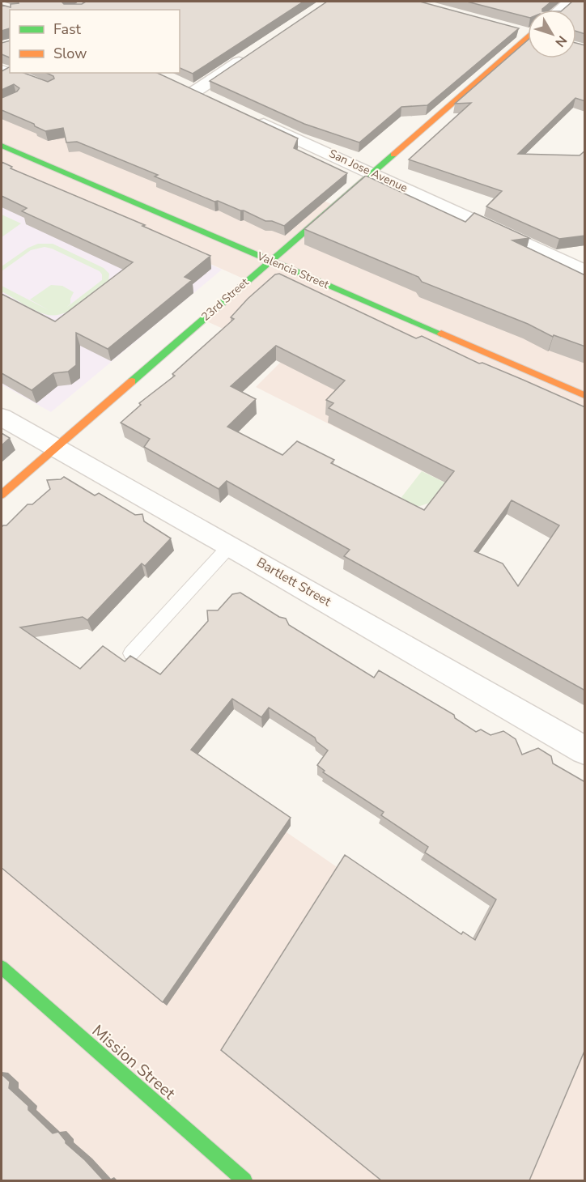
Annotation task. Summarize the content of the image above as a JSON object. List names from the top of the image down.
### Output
{
  "streets": {
    "street": [
      "San Jose Avenue",
      "Valencia Street",
      "23rd Street",
      "Bartlett Street",
      "Mission Street"
    ]
  },
  "crossings": [
    ["San Jose Avenue", "23rd Street"],
    ["Valencia Street", "23rd Street"],
    ["23rd Street", "Bartlett Street"]
  ],
  "legend": ["Fast", "Slow"],
  "north": "bottom right"
}
